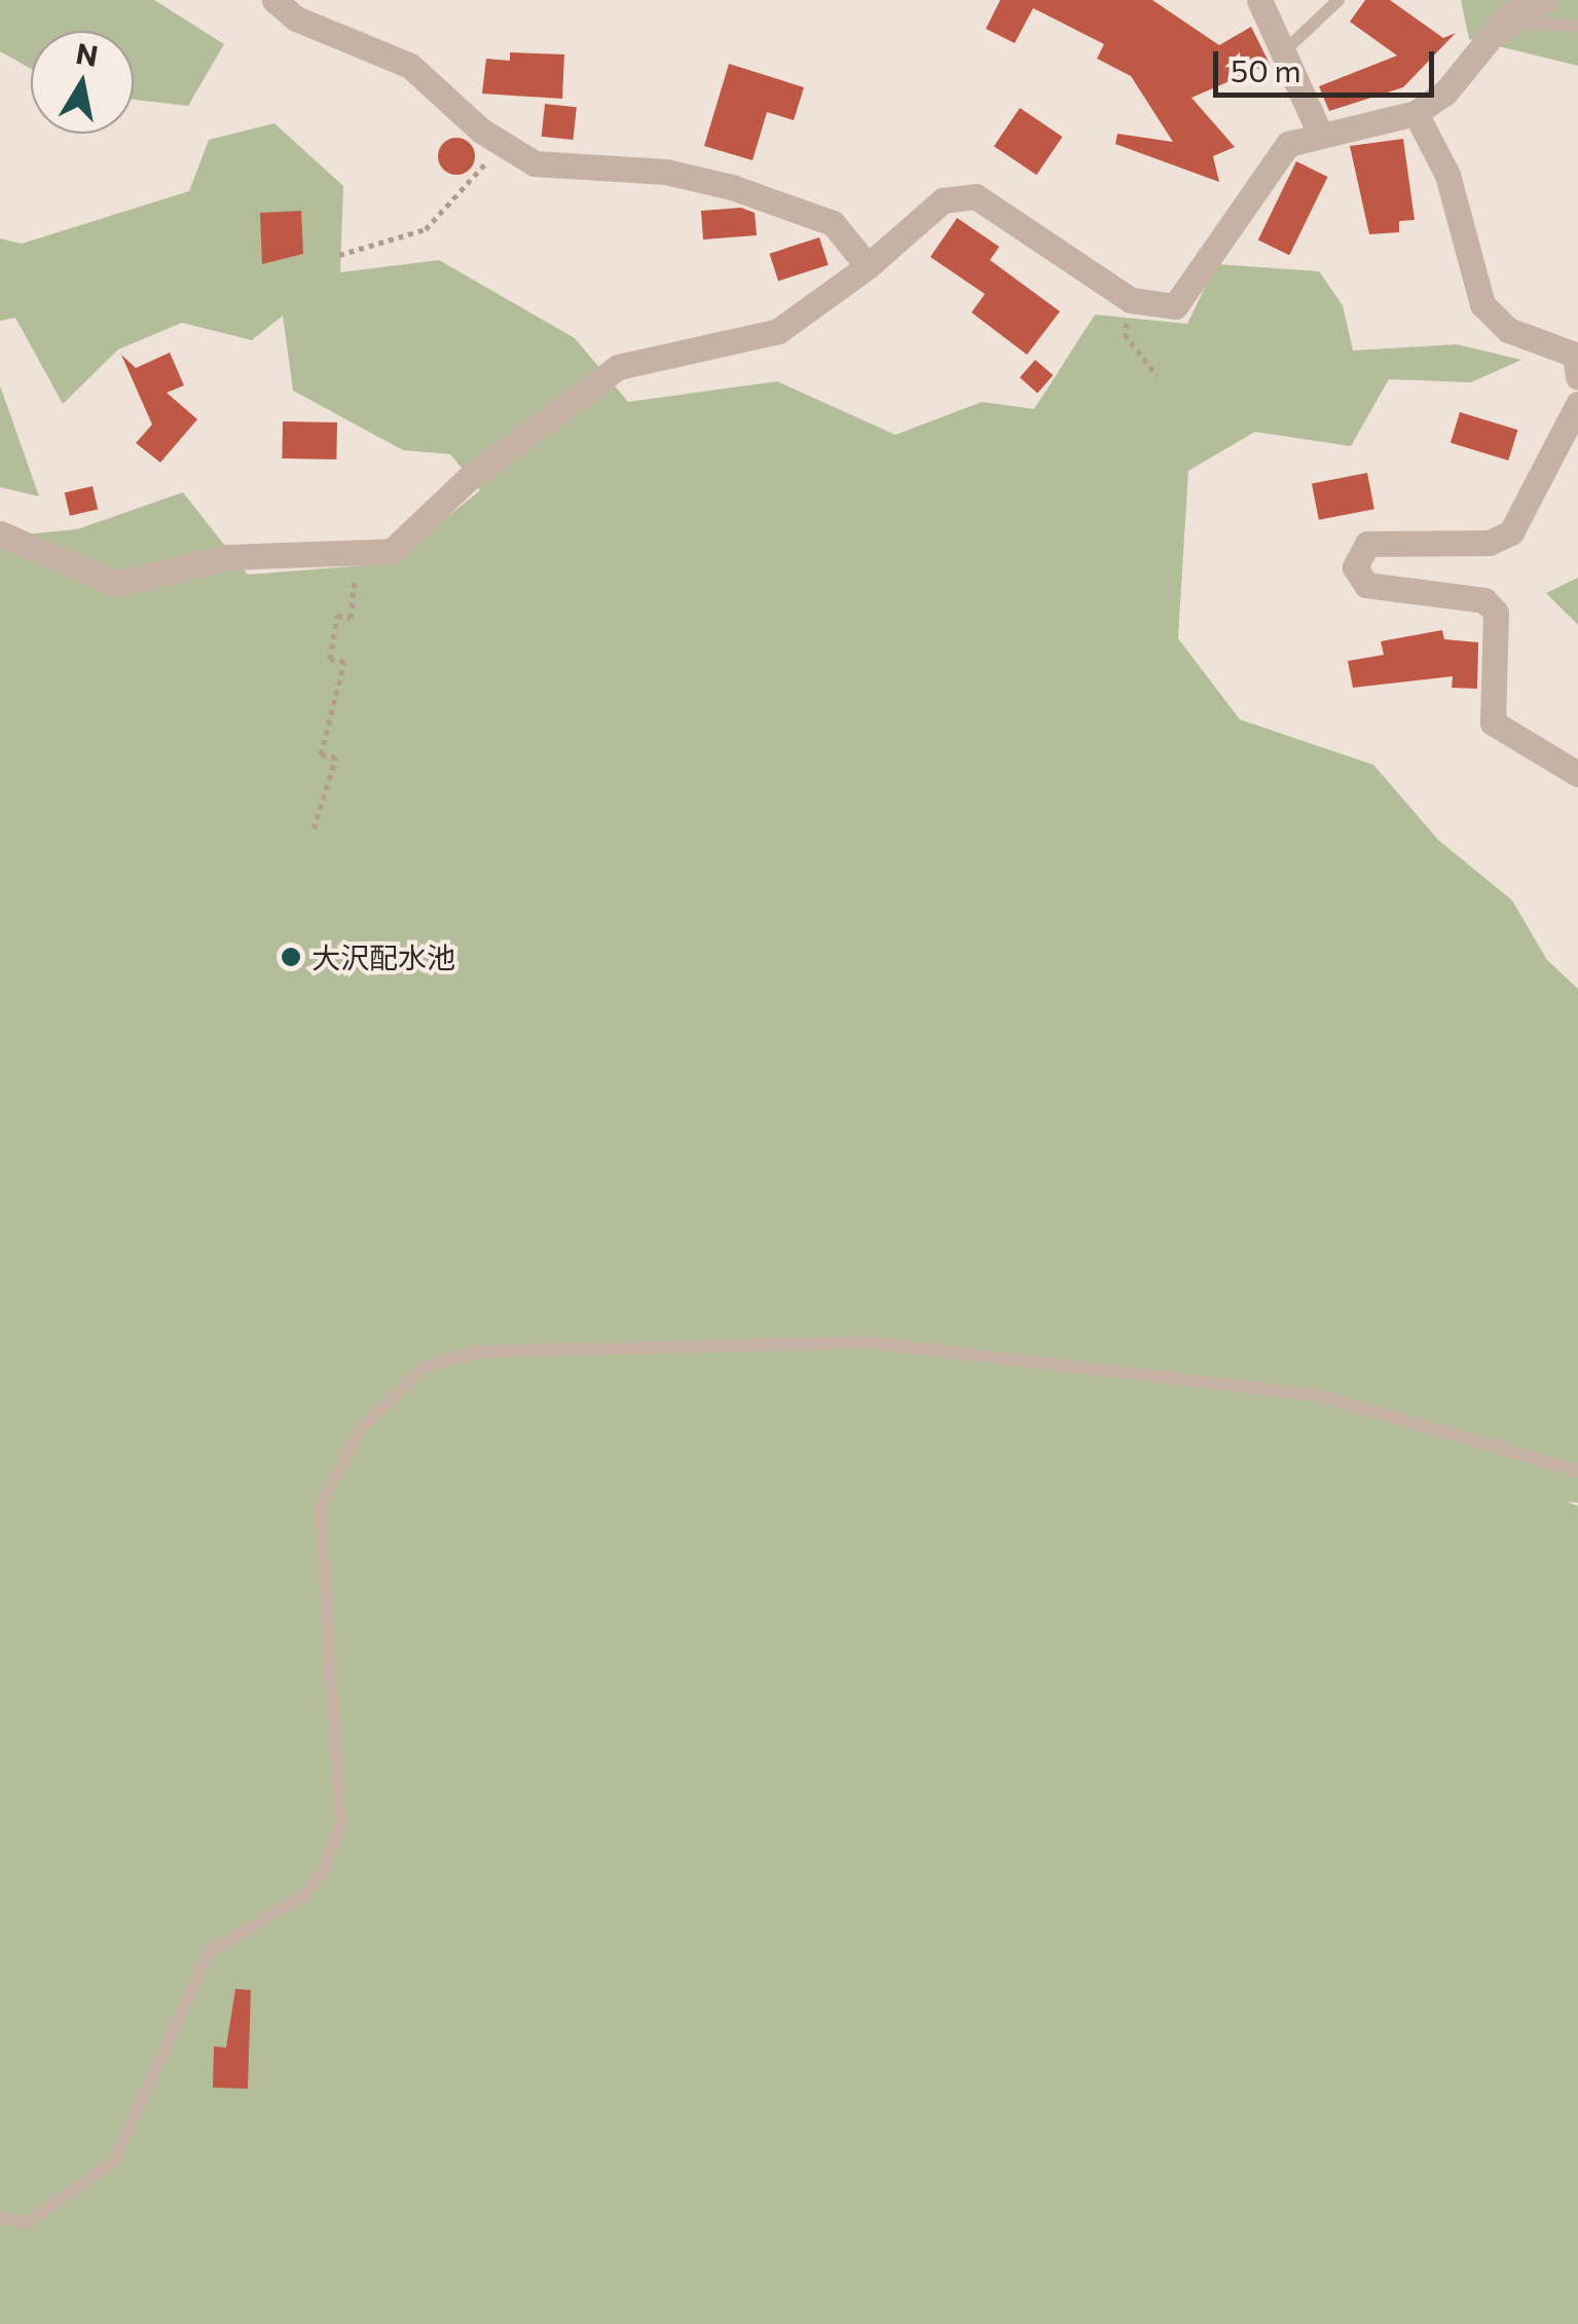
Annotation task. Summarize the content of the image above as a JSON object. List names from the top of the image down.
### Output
{
  "places": ["大沢配水池"],
  "scale_bar": "50 m",
  "north": "top"
}
